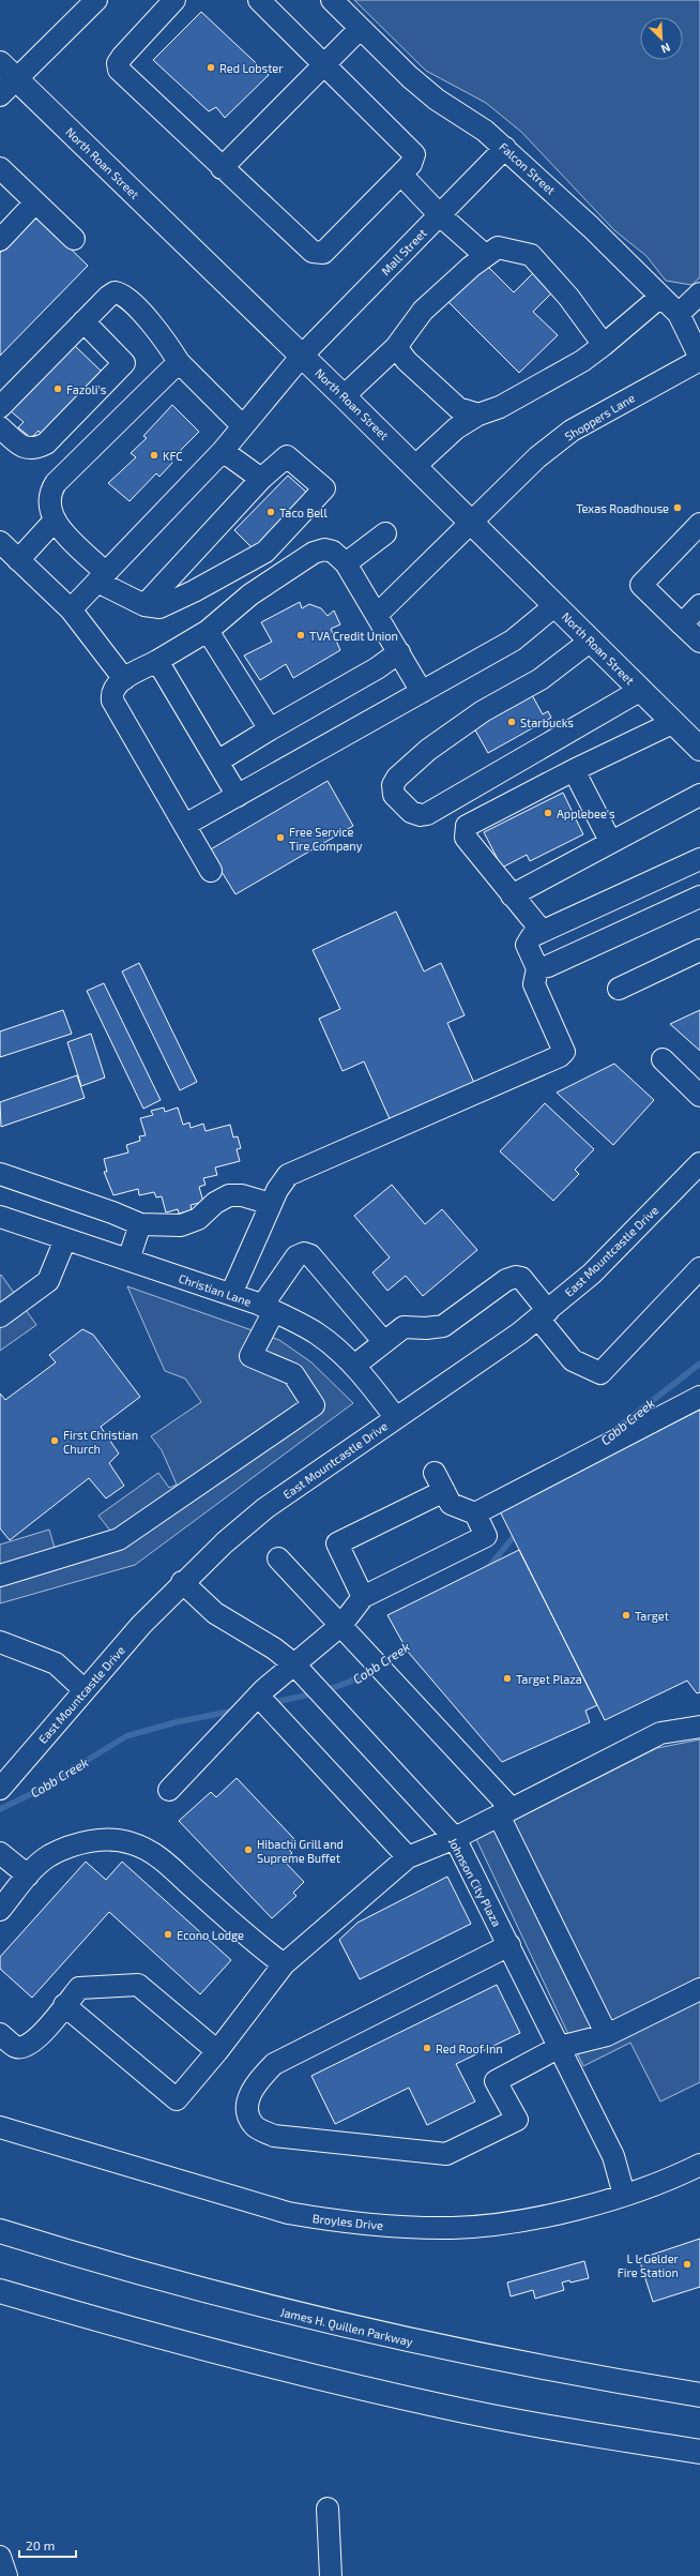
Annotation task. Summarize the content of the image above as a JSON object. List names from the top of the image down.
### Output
{
  "streets": {
    "main road": ["North Roan Street", "James H. Quillen Parkway"],
    "street": [
      "Falcon Street",
      "Mall Street",
      "Shoppers Lane",
      "East Mountcastle Drive",
      "Christian Lane",
      "Johnson City Plaza",
      "Broyles Drive"
    ]
  },
  "crossings": [
    ["North Roan Street", "Mall Street"],
    ["North Roan Street", "Shoppers Lane"],
    ["Falcon Street", "Mall Street"],
    ["Falcon Street", "Shoppers Lane"],
    ["East Mountcastle Drive", "Christian Lane"],
    ["East Mountcastle Drive", "Johnson City Plaza"],
    ["Johnson City Plaza", "Broyles Drive"]
  ],
  "water": ["Cobb Creek"],
  "places": [
    "Red Lobster",
    "Fazoli's",
    "KFC",
    "Texas Roadhouse",
    "Taco Bell",
    "TVA Credit Union",
    "Starbucks",
    "Applebee's",
    "Free Service Tire Company",
    "First Christian Church",
    "Target",
    "Target Plaza",
    "Hibachi Grill and Supreme Buffet",
    "Econo Lodge",
    "Red Roof Inn",
    "L L Gelder Fire Station"
  ],
  "scale_bar": "20 m",
  "north": "bottom right"
}
